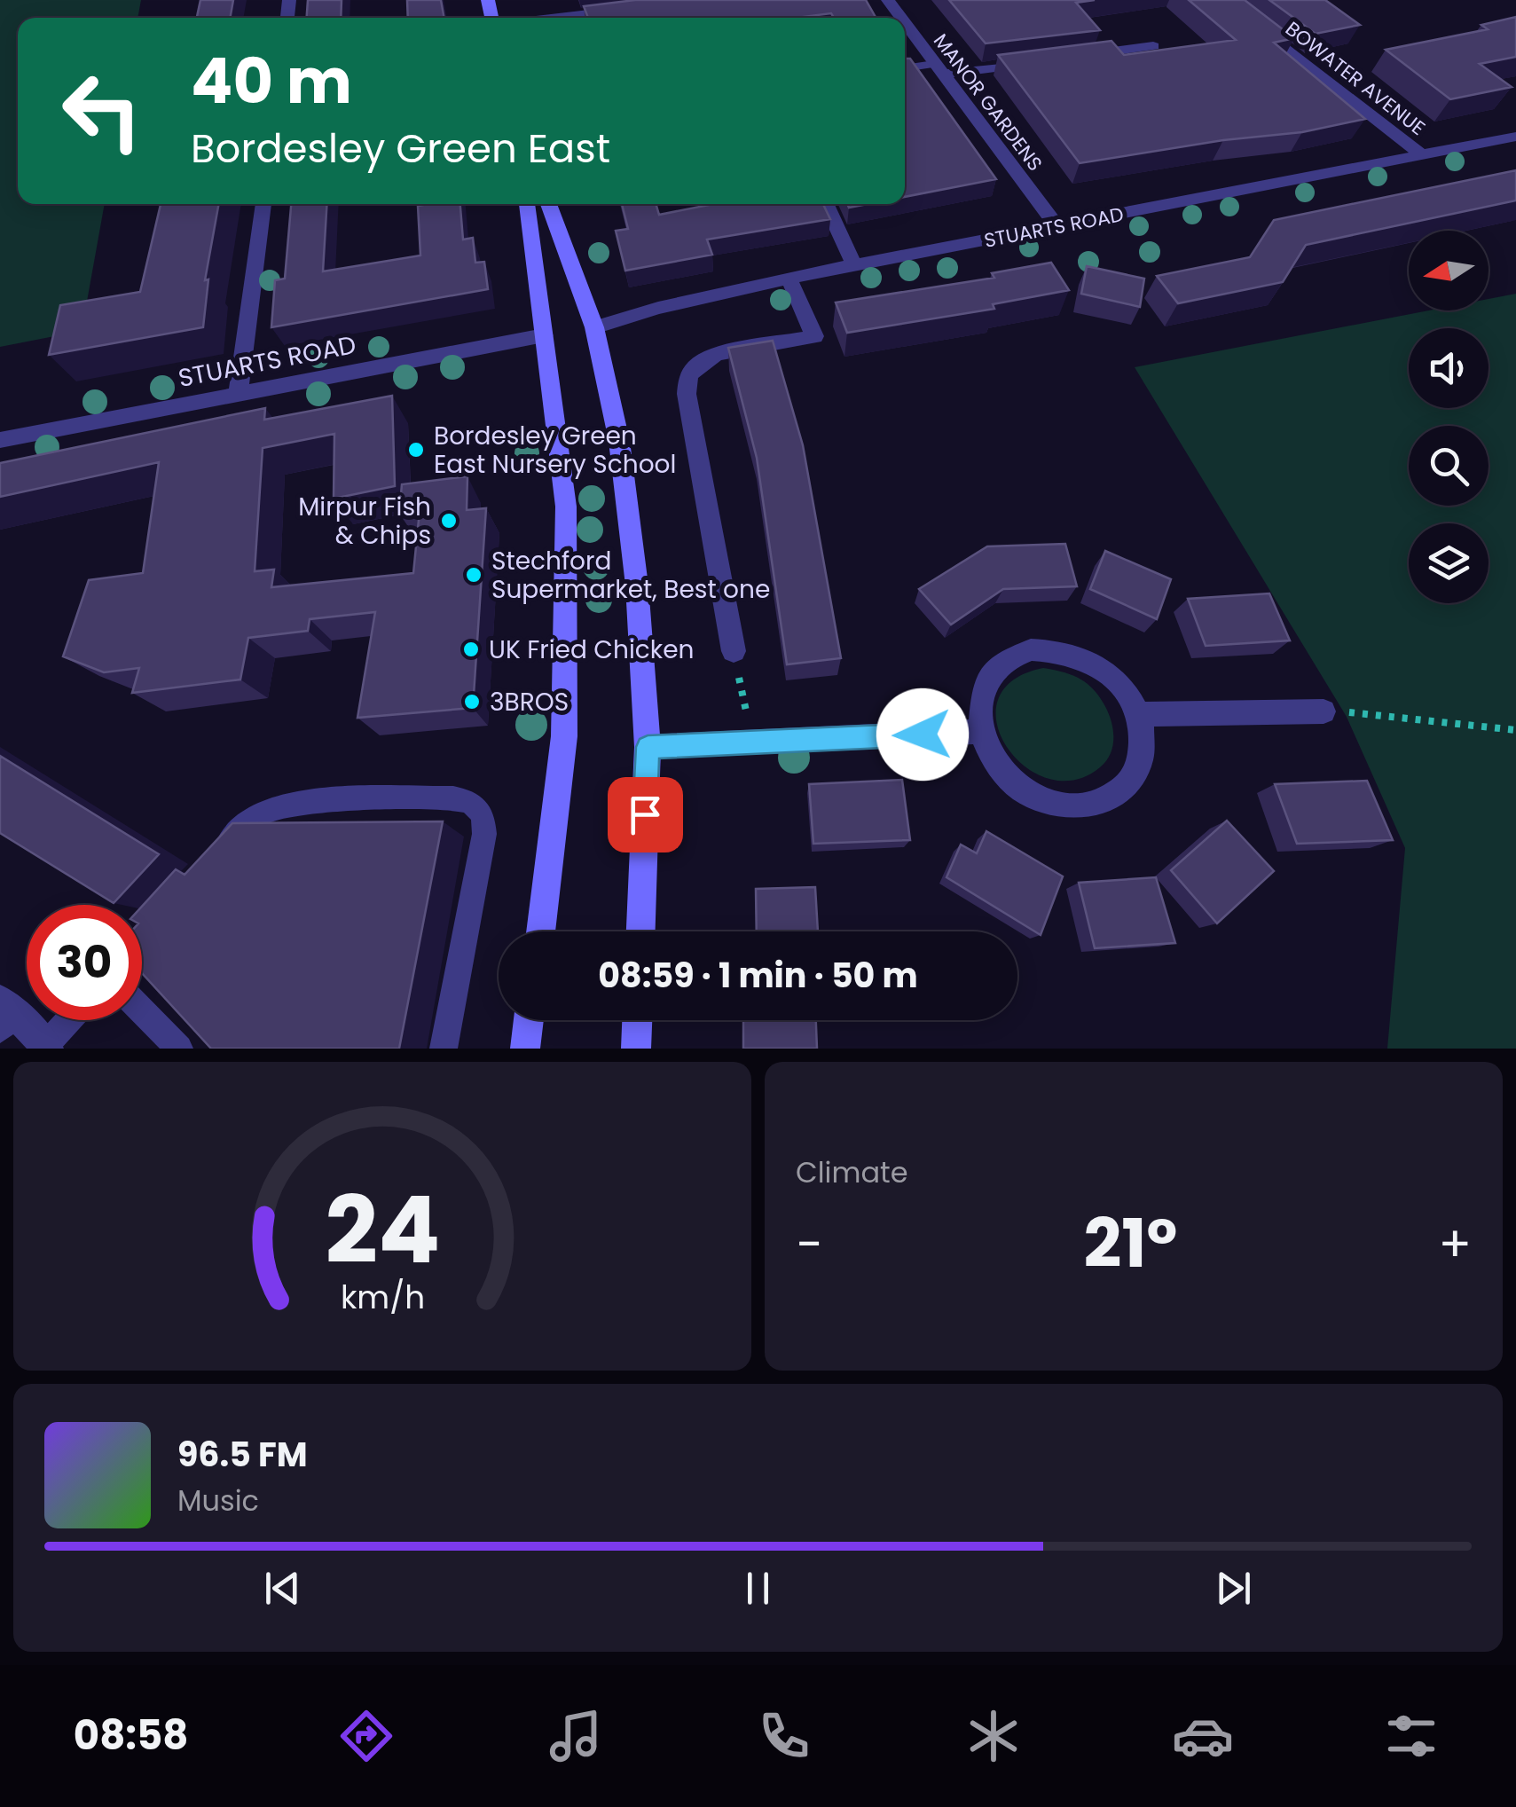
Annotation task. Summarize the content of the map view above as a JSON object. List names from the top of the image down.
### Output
{
  "streets": {
    "street": ["BOWATER AVENUE", "MANOR GARDENS", "STUARTS ROAD"]
  },
  "crossings": [
    ["BOWATER AVENUE", "STUARTS ROAD"],
    ["MANOR GARDENS", "STUARTS ROAD"]
  ],
  "places": [
    "Bordesley Green East Nursery School",
    "Mirpur Fish & Chips",
    "Stechford Supermarket, Best one",
    "UK Fried Chicken",
    "3BROS"
  ],
  "north": "left",
  "page": {
    "turn": ["40 m", "Bordesley Green East"],
    "limit": "30",
    "trip": "08:59 · 1 min · 50 m",
    "tile": "Climate",
    "heat": ["−", "21°", "+"],
    "song": ["96.5 FM", "Music"],
    "tabs": "08:58",
    "gauge": ["24", "km/h"]
  }
}
